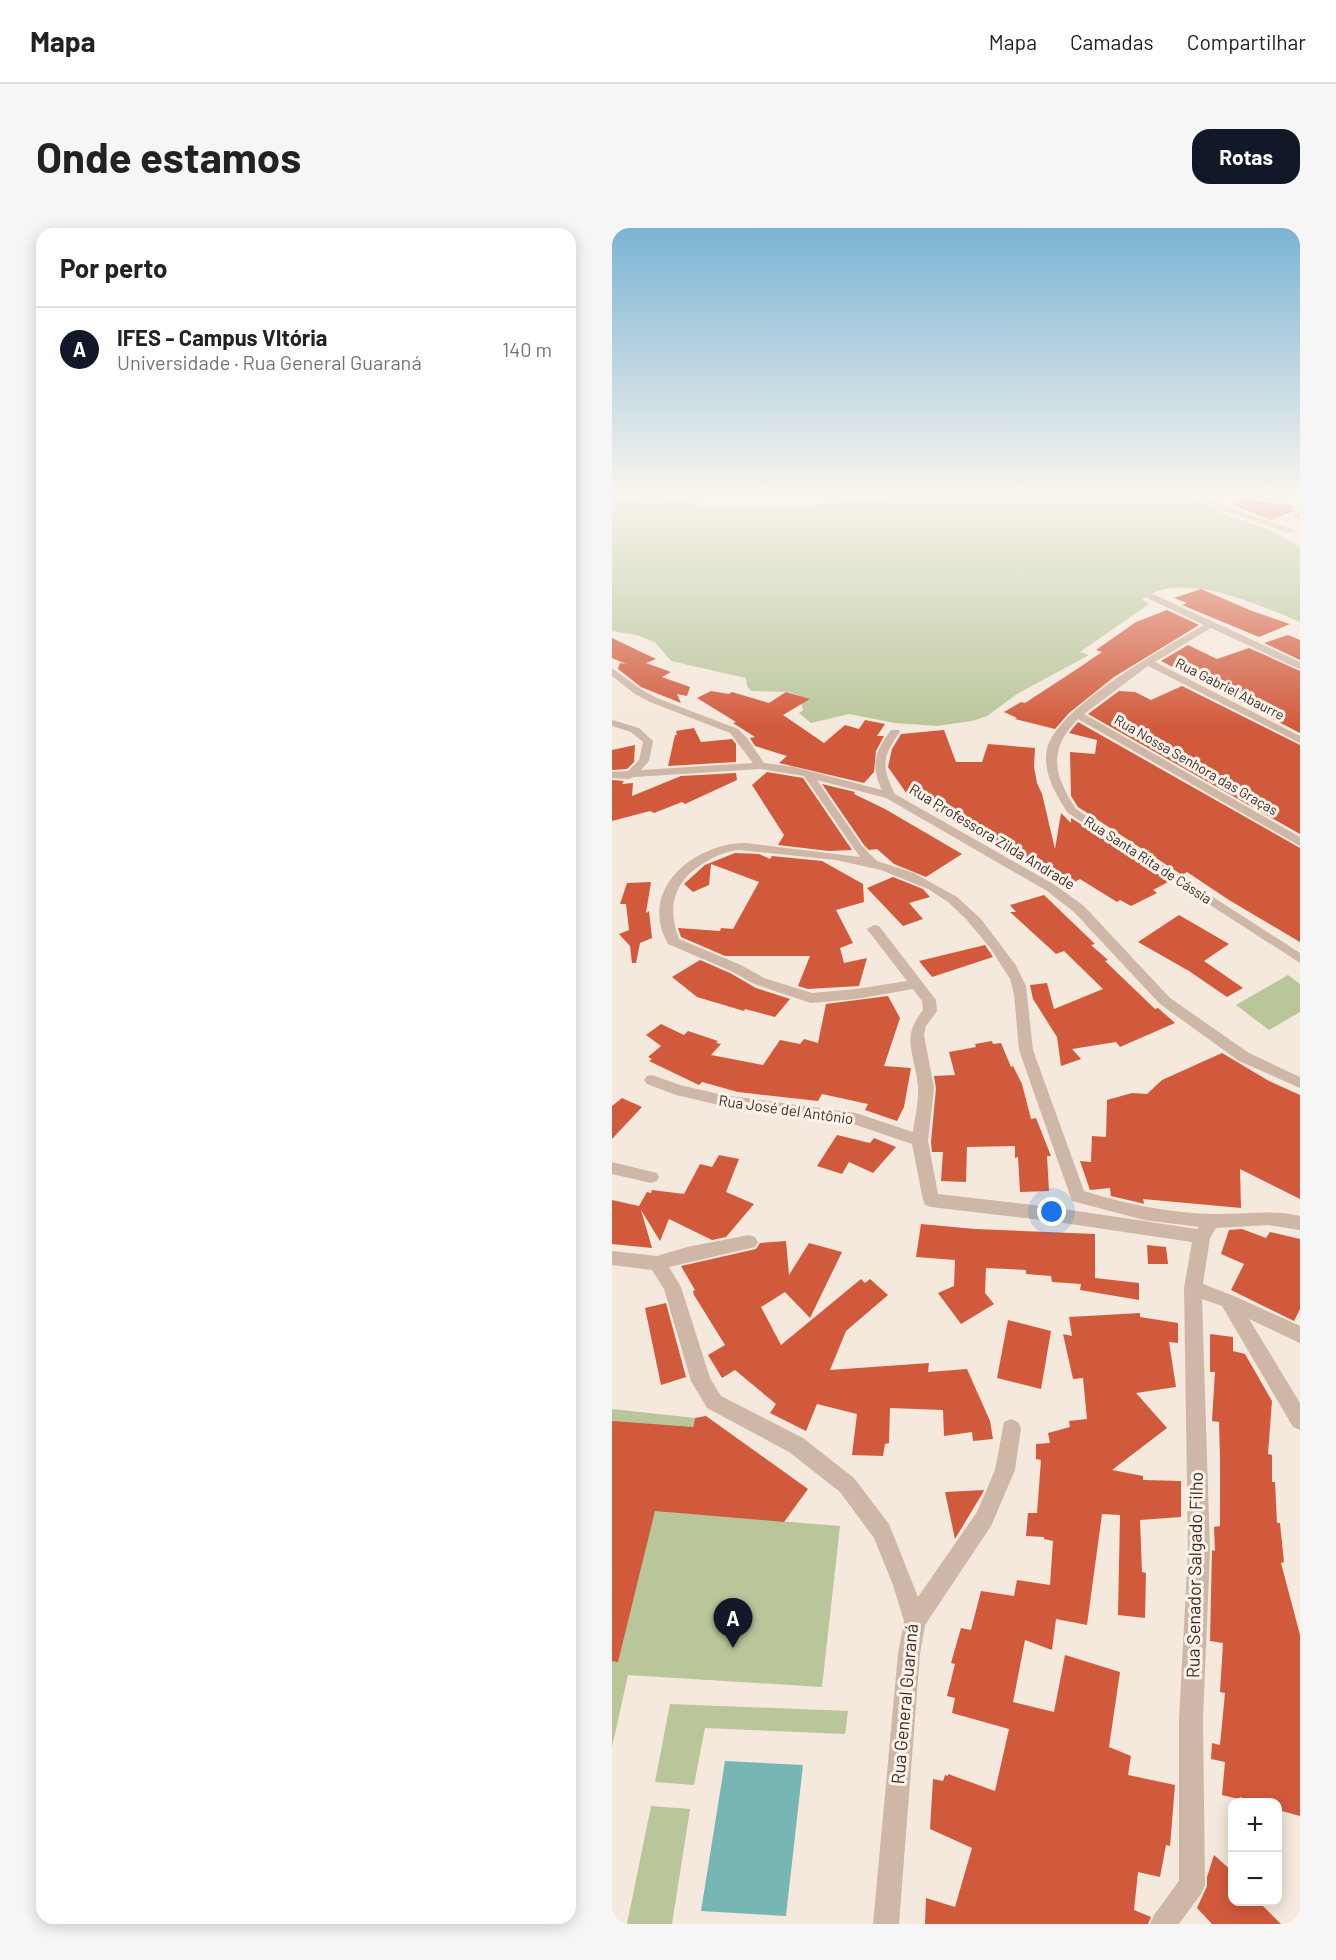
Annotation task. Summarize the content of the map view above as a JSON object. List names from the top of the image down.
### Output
{
  "streets": {
    "street": [
      "Rua Gabriel Abaurre",
      "Rua Nossa Senhora das Graças",
      "Rua Professora Zilda Andrade",
      "Rua Santa Rita de Cássia",
      "Rua José del Antônio",
      "Rua Senador Salgado Filho",
      "Rua General Guaraná"
    ]
  },
  "crossings": [
    ["Rua Gabriel Abaurre", "Rua Santa Rita de Cássia"],
    ["Rua Nossa Senhora das Graças", "Rua Santa Rita de Cássia"]
  ],
  "page": {
    "header": "Mapa",
    "nav": ["Mapa", "Camadas", "Compartilhar"],
    "buttons": "Rotas",
    "title": "Onde estamos",
    "heading": "Por perto",
    "list": [
      {
        "mark": "A",
        "name": "IFES - Campus VItória",
        "note": "Universidade · Rua General Guaraná",
        "value": "140 m"
      }
    ],
    "pins": "A",
    "map_buttons": ["+", "−"]
  }
}
